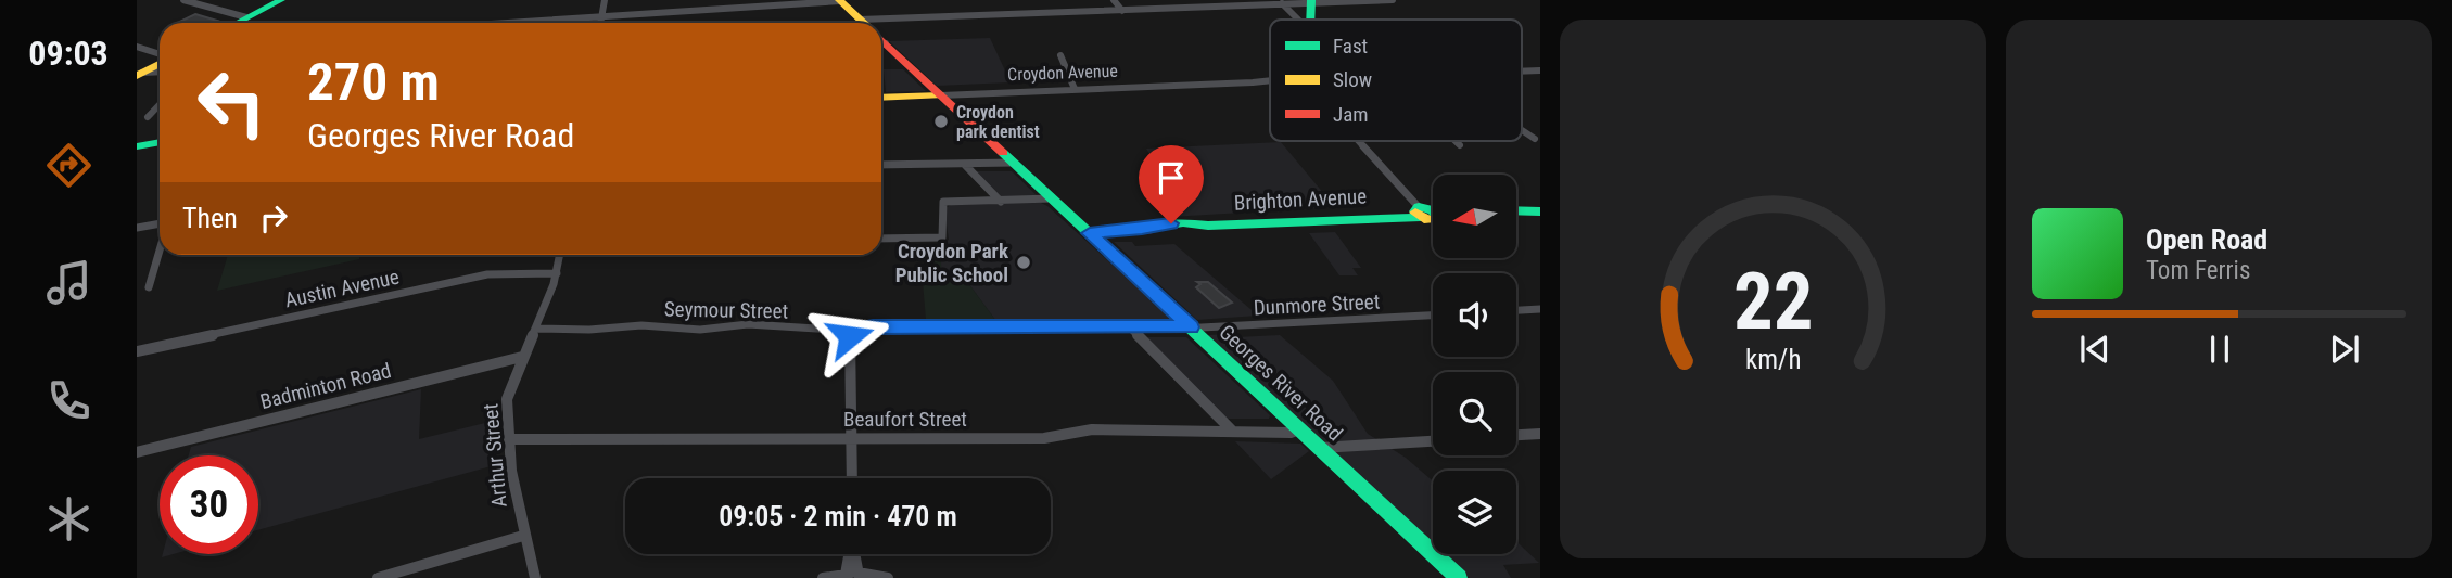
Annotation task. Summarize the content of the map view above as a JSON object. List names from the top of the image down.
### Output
{
  "streets": {
    "main road": ["Croydon Avenue", "Brighton Avenue", "Georges River Road"],
    "street": [
      "Austin Avenue",
      "Dunmore Street",
      "Seymour Street",
      "Badminton Road",
      "Beaufort Street",
      "Arthur Street"
    ]
  },
  "crossings": [
    ["Croydon Avenue", "Georges River Road"],
    ["Brighton Avenue", "Georges River Road"],
    ["Austin Avenue", "Arthur Street"],
    ["Dunmore Street", "Seymour Street"],
    ["Dunmore Street", "Georges River Road"],
    ["Seymour Street", "Georges River Road"],
    ["Seymour Street", "Arthur Street"],
    ["Georges River Road", "Beaufort Street"],
    ["Badminton Road", "Arthur Street"],
    ["Beaufort Street", "Arthur Street"]
  ],
  "places": ["Croydon park dentist", "Croydon Park Public School"],
  "legend": ["Fast", "Slow", "Jam"],
  "north": "left",
  "page": {
    "tabs": "09:03",
    "turn": ["270 m", "Georges River Road"],
    "then": "Then",
    "song": ["Open Road", "Tom Ferris"],
    "limit": "30",
    "trip": "09:05 · 2 min · 470 m",
    "gauge": ["22", "km/h"]
  }
}
